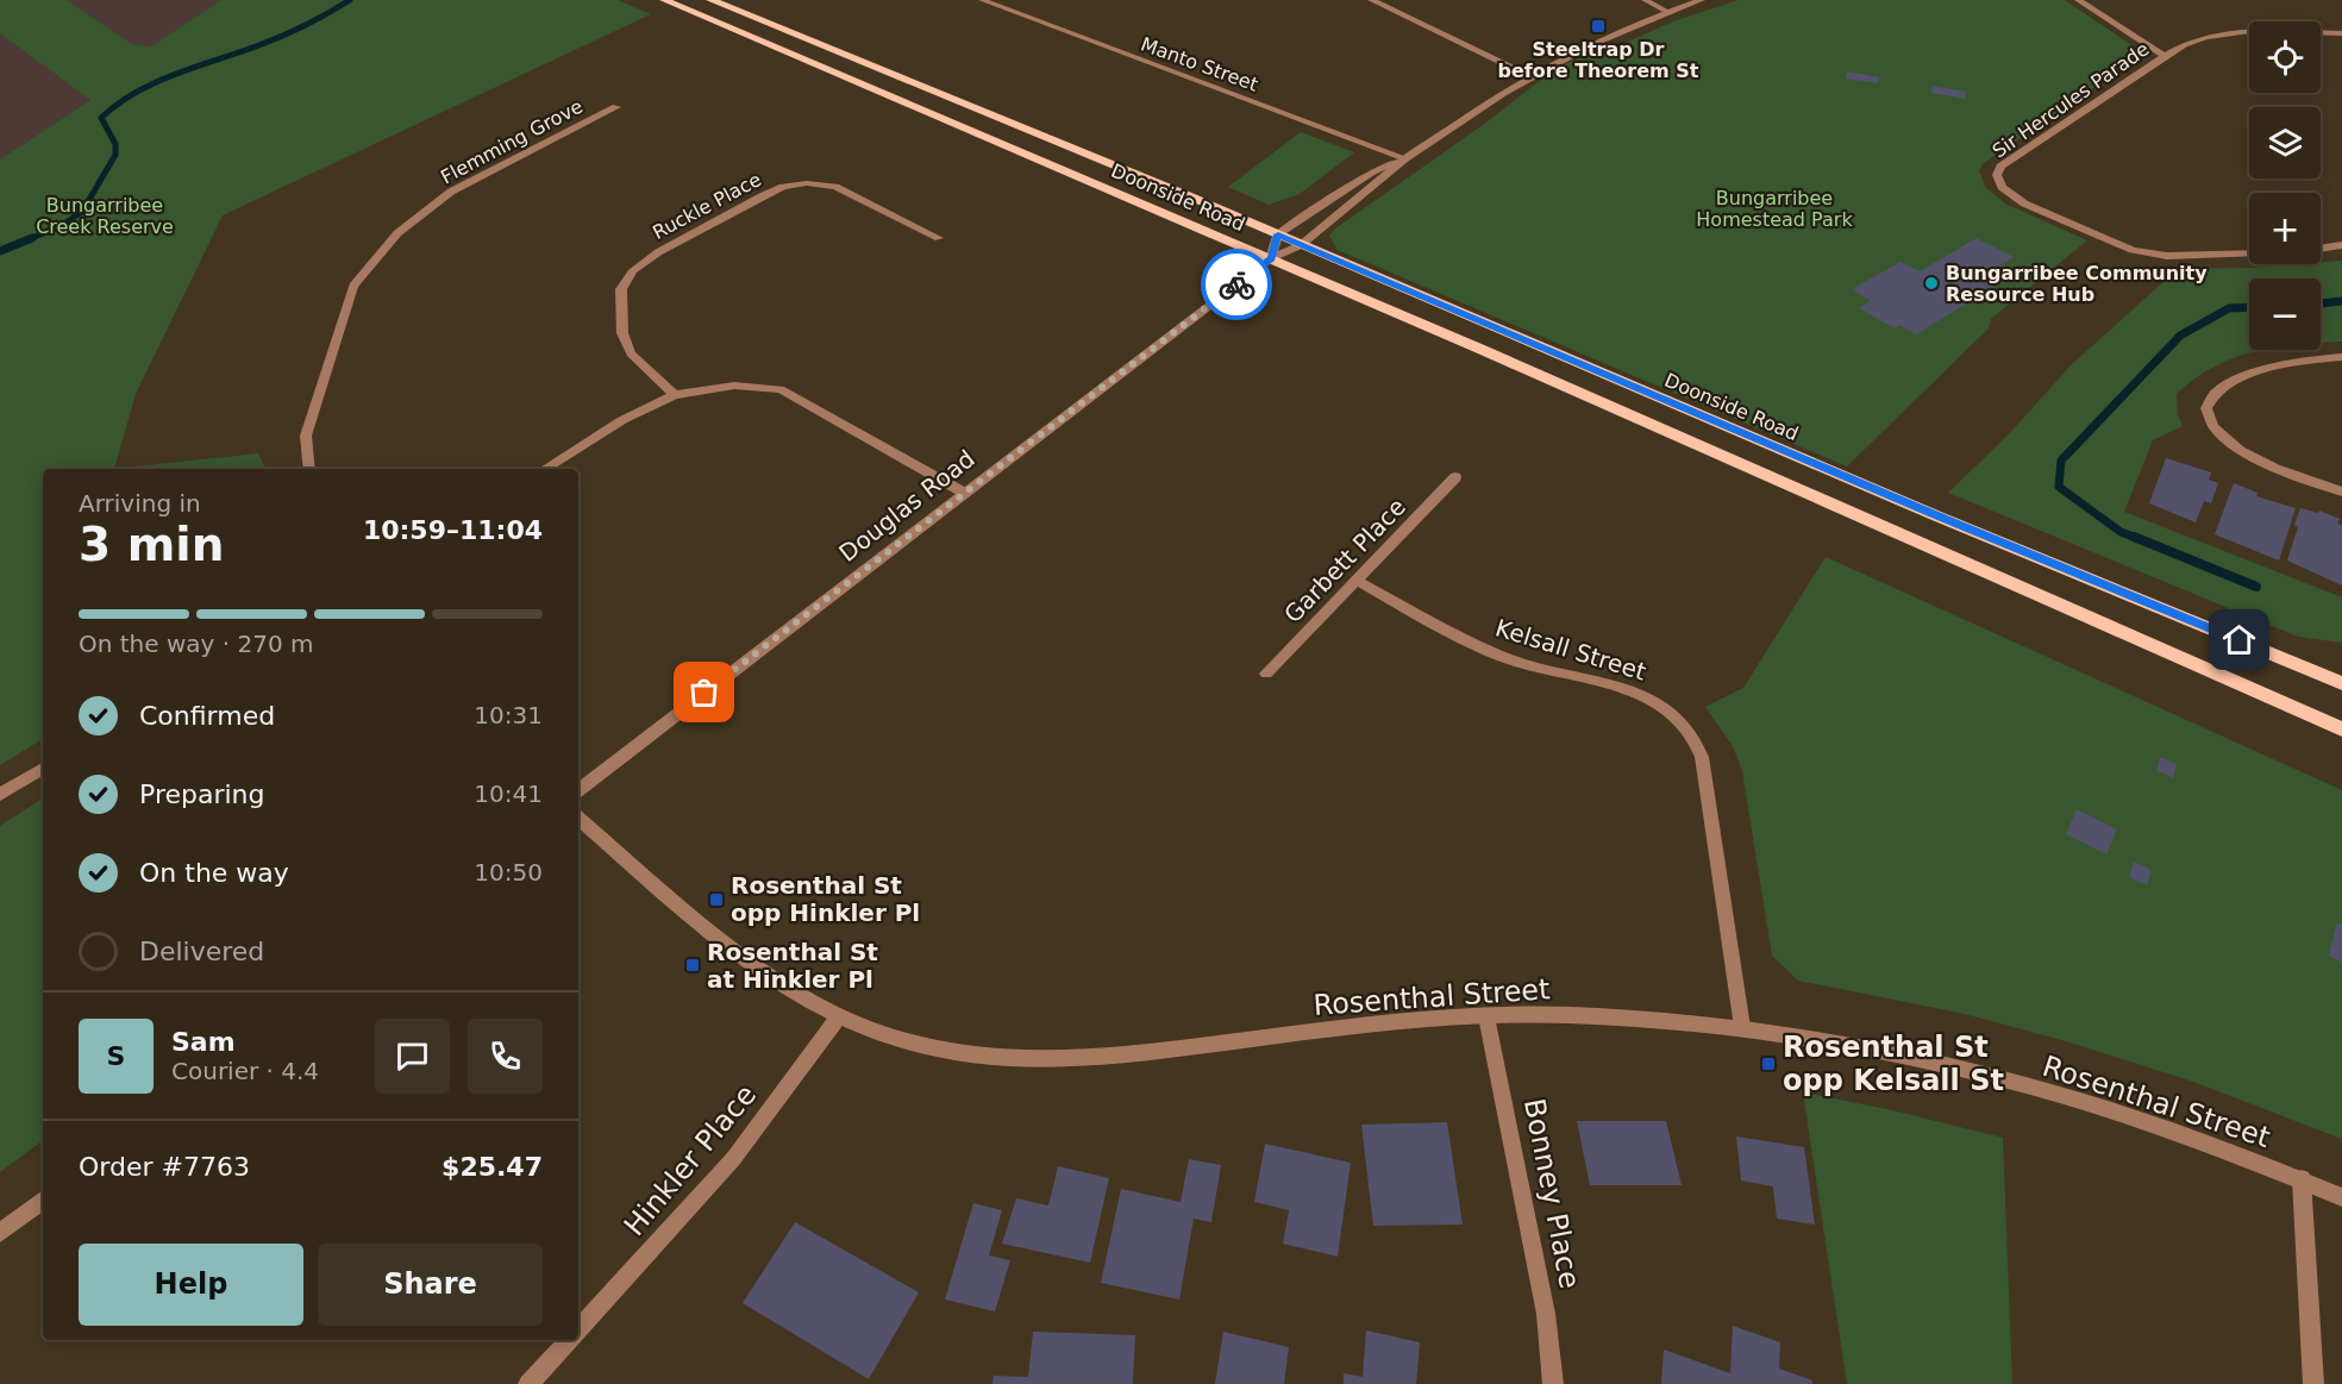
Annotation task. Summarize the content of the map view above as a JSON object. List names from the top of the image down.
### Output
{
  "streets": {
    "main road": ["Doonside Road"],
    "street": [
      "Manto Street",
      "Sir Hercules Parade",
      "Flemming Grove",
      "Ruckle Place",
      "Douglas Road",
      "Garbett Place",
      "Kelsall Street",
      "Rosenthal Street",
      "Hinkler Place",
      "Bonney Place"
    ]
  },
  "crossings": [
    ["Manto Street", "Douglas Road"],
    ["Doonside Road", "Douglas Road"],
    ["Garbett Place", "Kelsall Street"],
    ["Kelsall Street", "Rosenthal Street"],
    ["Rosenthal Street", "Hinkler Place"],
    ["Rosenthal Street", "Bonney Place"]
  ],
  "parks": ["Bungarribee Homestead Park", "Bungarribee Creek Reserve"],
  "places": {
    "transit": [
      "Steeltrap Dr before Theorem St",
      "Rosenthal St opp Hinkler Pl",
      "Rosenthal St at Hinkler Pl",
      "Rosenthal St opp Kelsall St"
    ],
    "other": ["Bungarribee Community Resource Hub"]
  },
  "page": {
    "map_buttons": ["+", "−"],
    "heading": ["3 min", "Arriving in", "10:59–11:04"],
    "panel": [
      "Sam",
      "Courier · 4.4",
      "Order #7763",
      "$25.47"
    ],
    "bar": "On the way · 270 m",
    "list": [
      ["Confirmed", "10:31"],
      ["Preparing", "10:41"],
      ["On the way", "10:50"],
      "Delivered"
    ],
    "round": "S",
    "buttons": ["Help", "Share"]
  }
}
